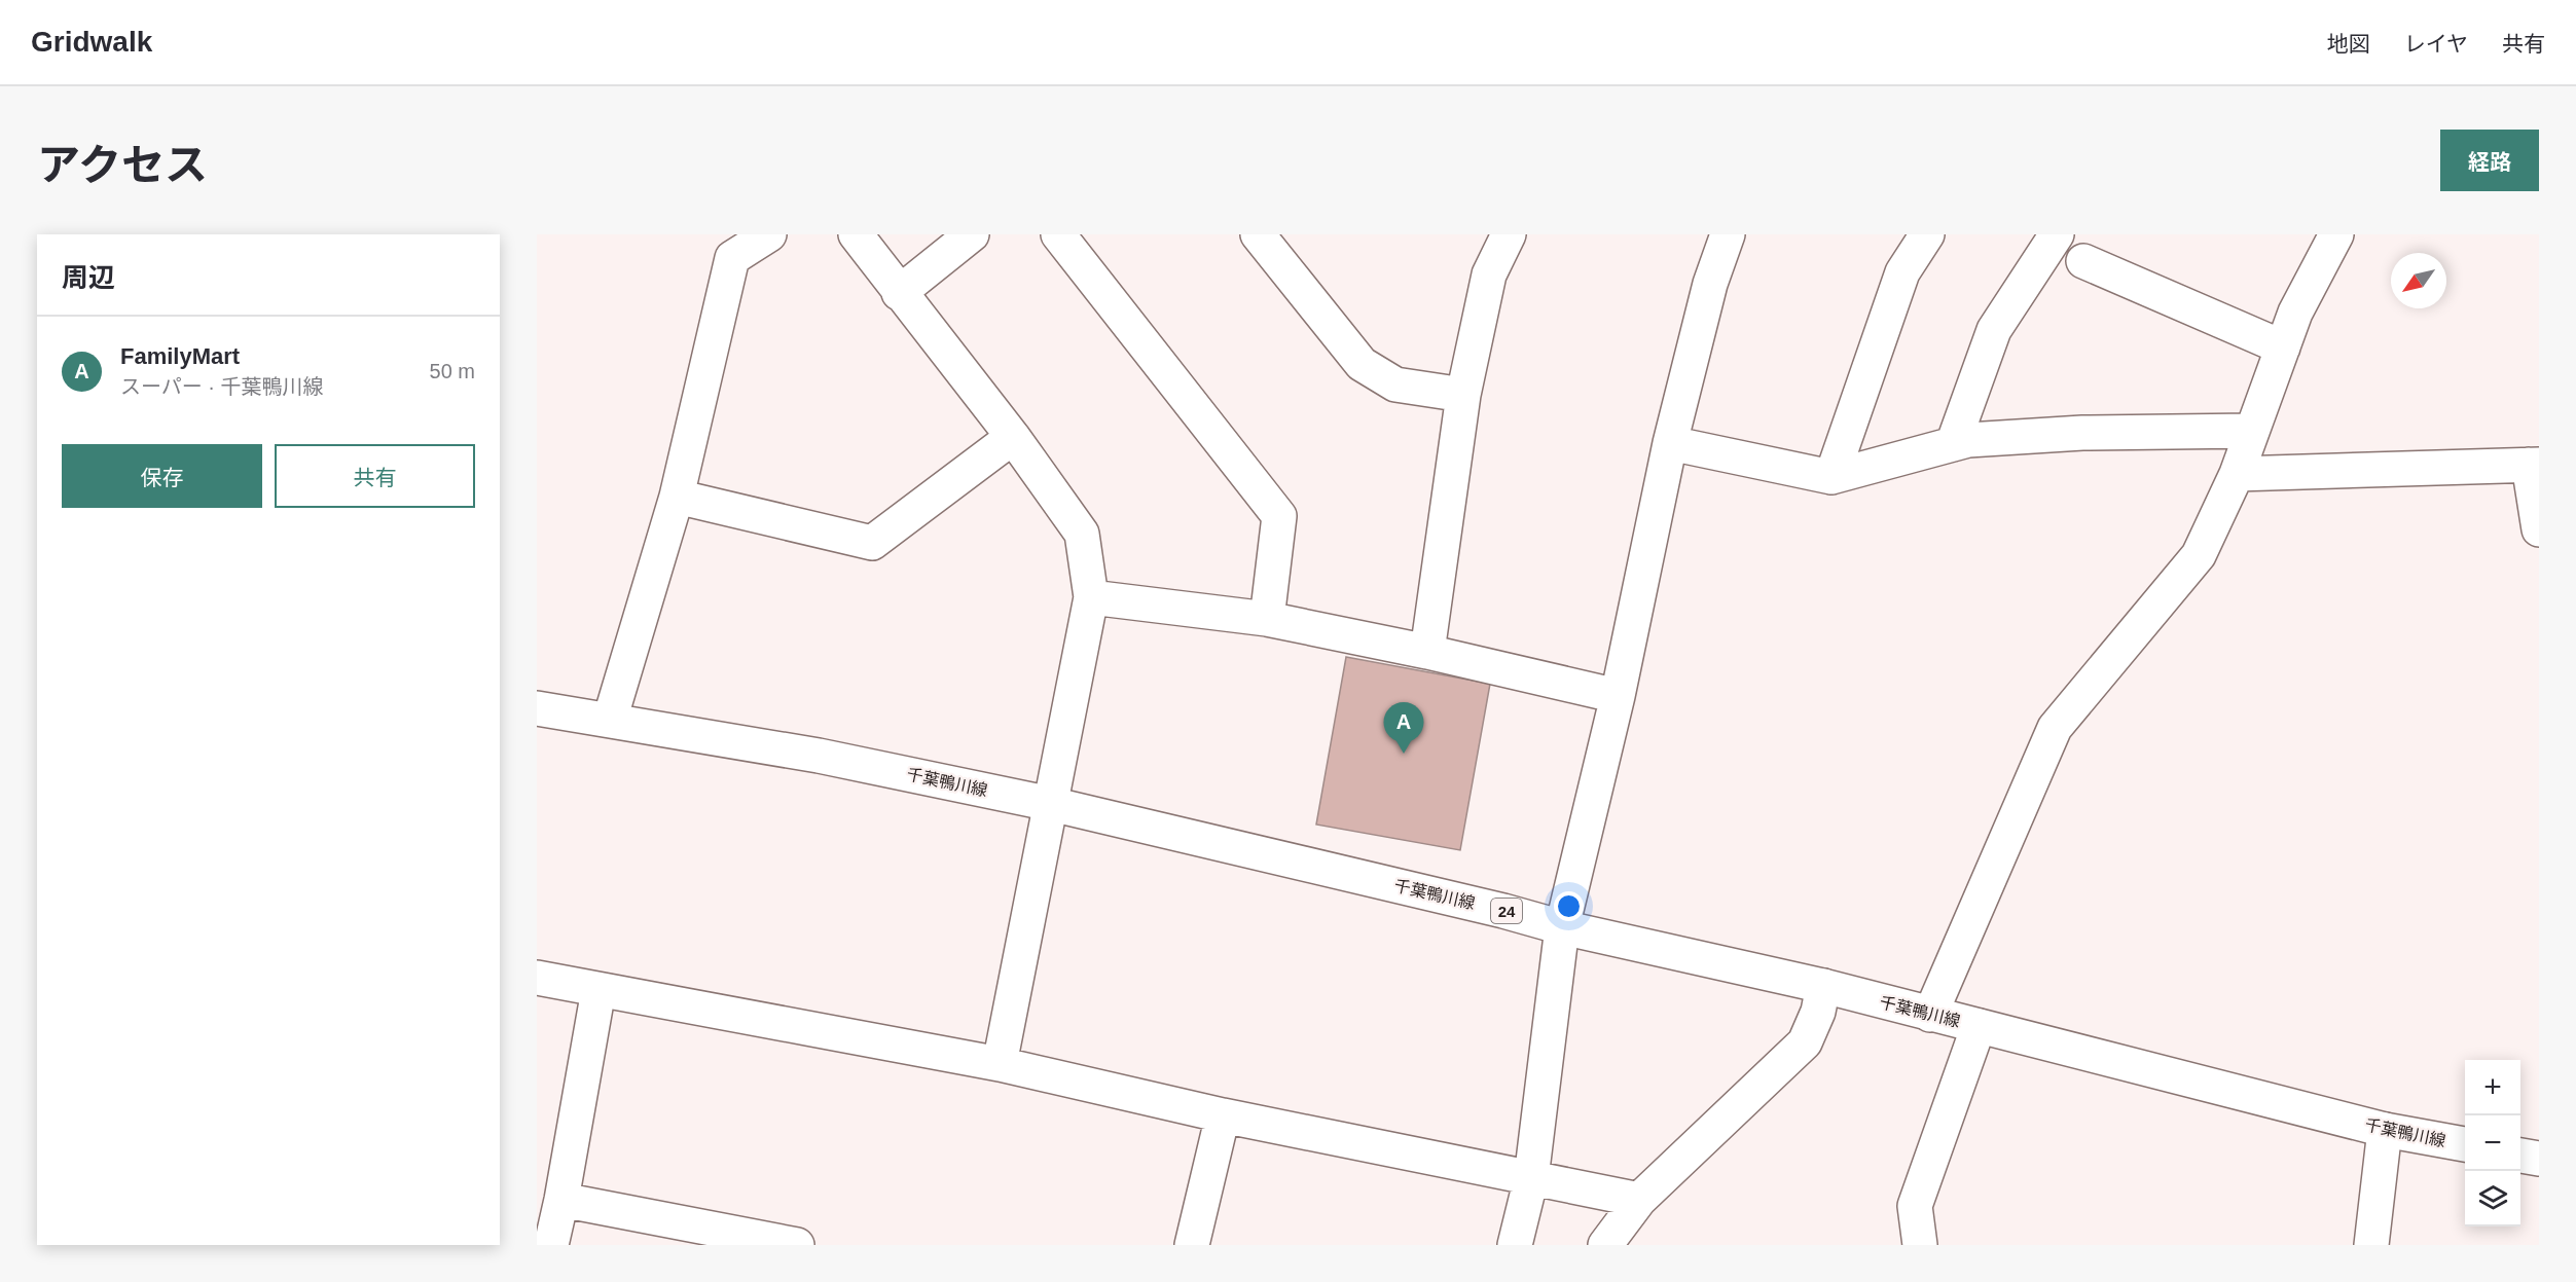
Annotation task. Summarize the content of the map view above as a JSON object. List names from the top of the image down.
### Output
{
  "streets": {
    "street": ["千葉鴨川線", "24"]
  },
  "north": "bottom left",
  "page": {
    "header": "Gridwalk",
    "nav": ["地図", "レイヤ", "共有"],
    "title": "アクセス",
    "buttons": [
      "経路",
      ["保存", "共有"]
    ],
    "heading": "周辺",
    "list": [
      {
        "mark": "A",
        "name": "FamilyMart",
        "note": "スーパー · 千葉鴨川線",
        "value": "50 m"
      }
    ],
    "pins": "A",
    "map_buttons": ["+", "−"]
  }
}
